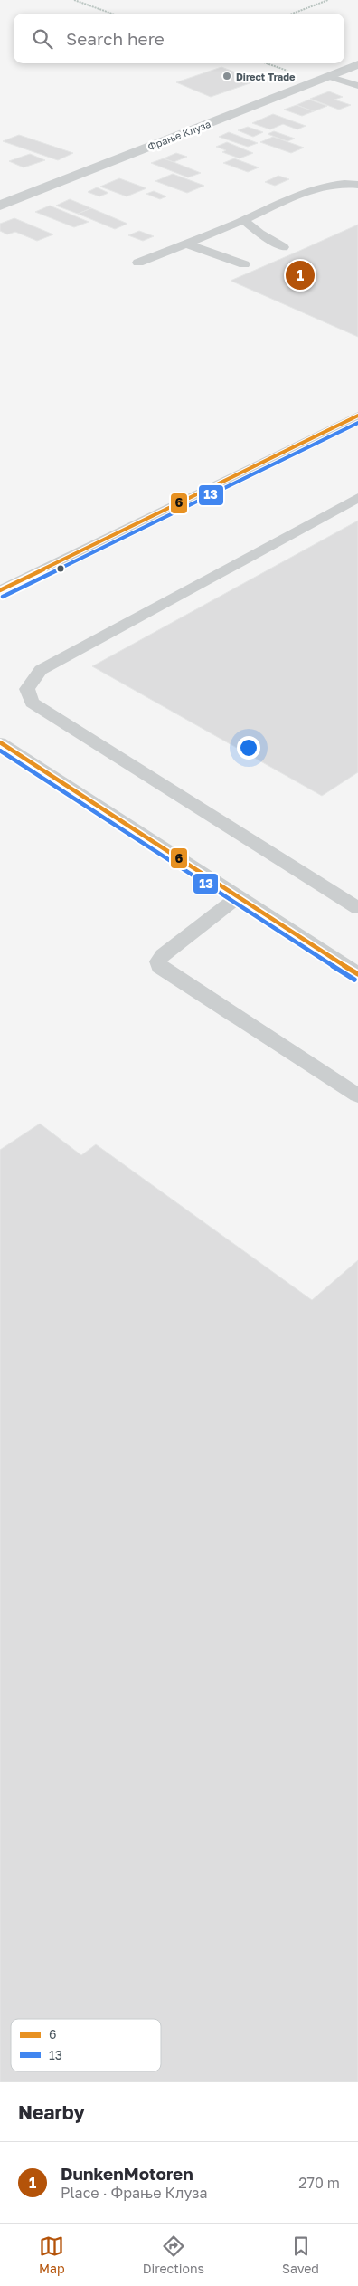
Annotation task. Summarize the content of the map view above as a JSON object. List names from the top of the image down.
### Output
{
  "streets": {
    "main road": ["Фрање Клуза"]
  },
  "places": ["Direct Trade"],
  "lines": ["transit line 6", "transit line 13"],
  "legend": ["6", "13"],
  "page": {
    "search": "Search here",
    "pins": "1",
    "heading": "Nearby",
    "list": [
      {
        "mark": "1",
        "name": "DunkenMotoren",
        "note": "Place · Фрање Клуза",
        "value": "270 m"
      }
    ],
    "nav": ["Map", "Directions", "Saved"]
  }
}
